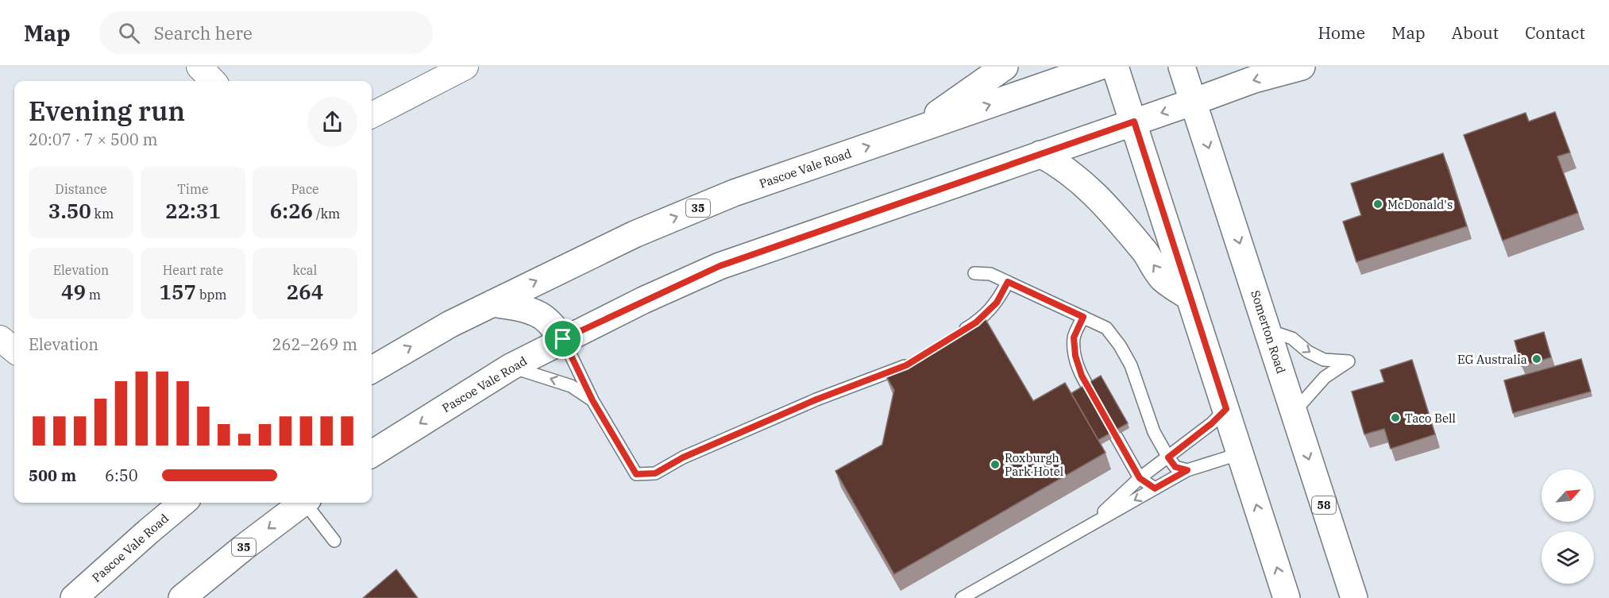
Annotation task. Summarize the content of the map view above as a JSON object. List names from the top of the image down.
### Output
{
  "streets": {
    "main road": [
      "Pascoe Vale Road",
      "35",
      "Somerton Road",
      "58"
    ]
  },
  "crossings": [
    ["Pascoe Vale Road", "Somerton Road"]
  ],
  "places": [
    "McDonald's",
    "EG Australia",
    "Taco Bell",
    "Roxburgh Park Hotel"
  ],
  "north": "top right",
  "page": {
    "header": "Map",
    "search": "Search here",
    "nav": [
      "Home",
      "Map",
      "About",
      "Contact"
    ],
    "heading": ["Evening run", "20:07 · 7 × 500 m"],
    "stats": [
      ["Distance", "3.50 km"],
      ["Time", "22:31"],
      ["Pace", "6:26 /km"],
      ["Elevation", "49 m"],
      ["Heart rate", "157 bpm"],
      ["kcal", "264"]
    ],
    "chart": ["Elevation", "262–269 m"],
    "list": [
      {
        "name": "500 m",
        "note": "6:50"
      }
    ]
  }
}
